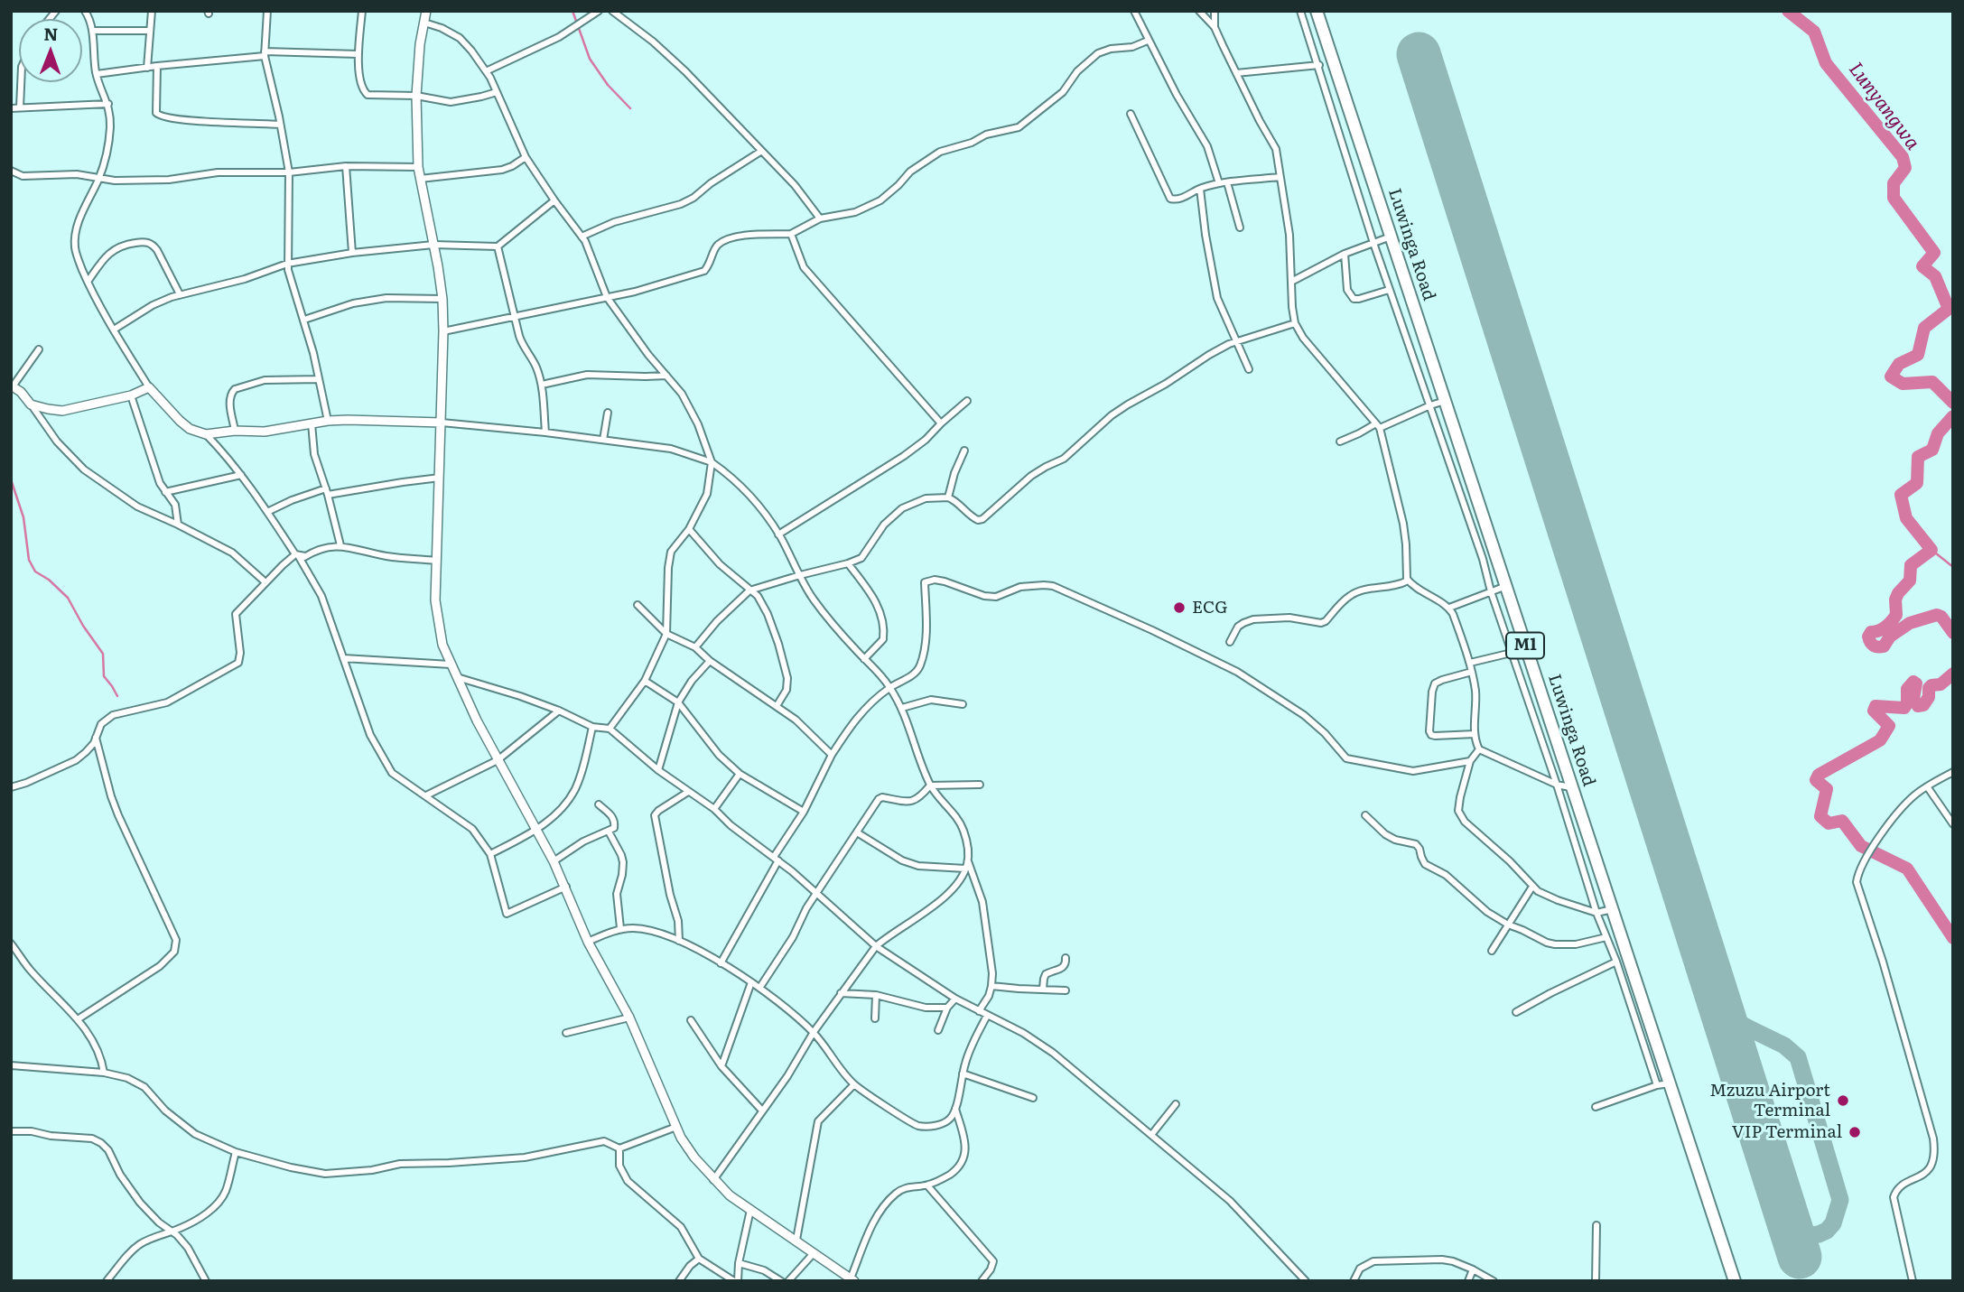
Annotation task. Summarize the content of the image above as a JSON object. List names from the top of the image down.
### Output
{
  "streets": {
    "highway": ["Luwinga Road", "M1"]
  },
  "water": ["Lunyangwa"],
  "places": ["ECG", "Mzuzu Airport Terminal", "VIP Terminal"],
  "north": "top"
}
